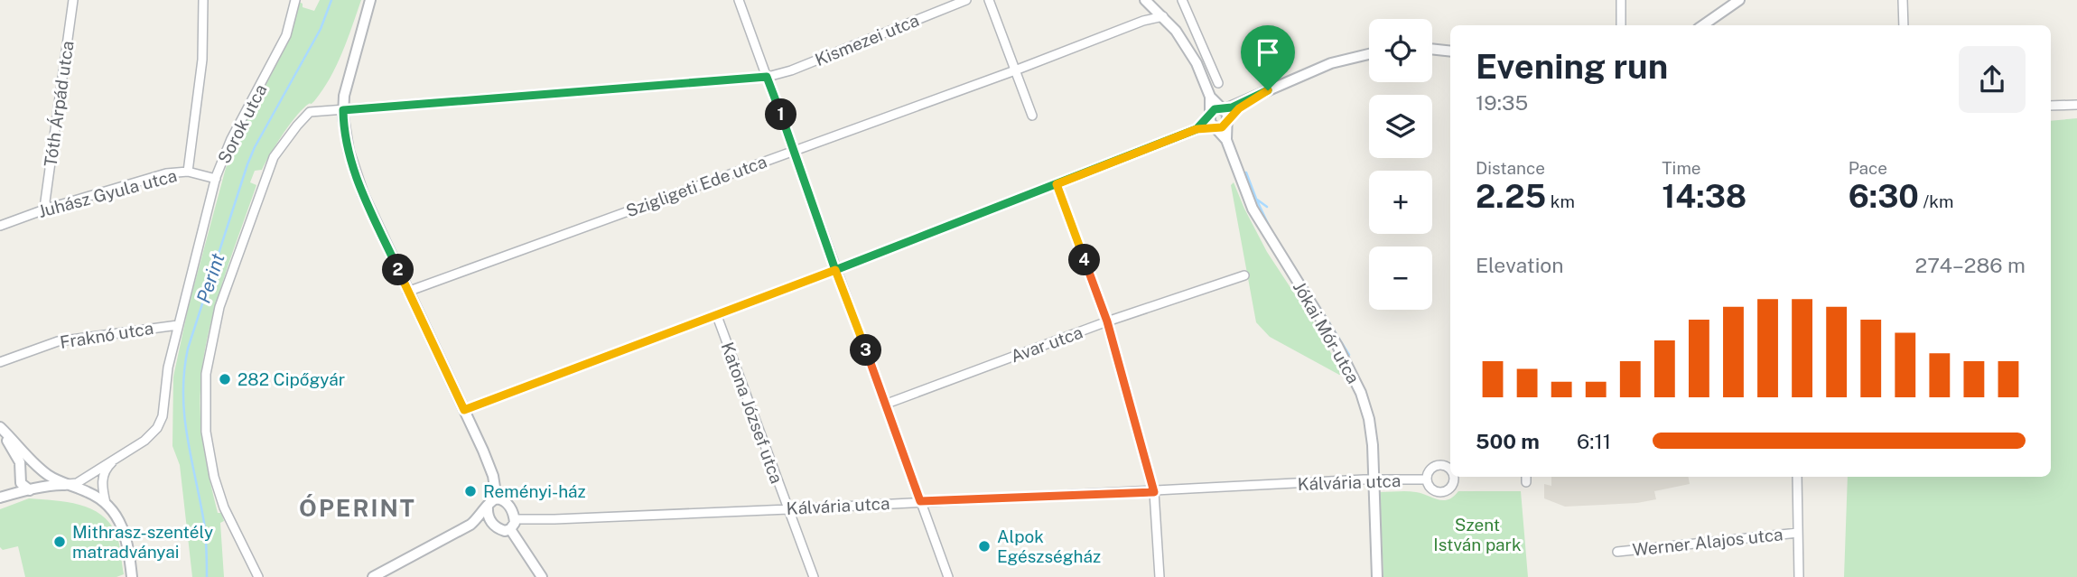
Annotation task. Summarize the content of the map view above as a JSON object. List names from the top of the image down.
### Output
{
  "streets": {
    "street": [
      "Kismezei utca",
      "Tóth Árpád utca",
      "Sorok utca",
      "Szigligeti Ede utca",
      "Juhász Gyula utca",
      "Jókai Mór utca",
      "Fraknó utca",
      "Avar utca",
      "Katona József utca",
      "Kálvária utca",
      "Werner Alajos utca"
    ]
  },
  "crossings": [
    ["Tóth Árpád utca", "Juhász Gyula utca"],
    ["Sorok utca", "Juhász Gyula utca"],
    ["Sorok utca", "Fraknó utca"],
    ["Jókai Mór utca", "Kálvária utca"],
    ["Katona József utca", "Kálvária utca"]
  ],
  "districts": ["ÓPERINT"],
  "water": ["Perint"],
  "parks": ["Szent István park"],
  "places": [
    "282 Cipőgyár",
    "Reményi-ház",
    "Mithrasz-szentély matradványai",
    "Alpok Egészségház"
  ],
  "page": {
    "map_buttons": ["+", "−"],
    "heading": ["Evening run", "19:35"],
    "pins": [
      "1",
      "4",
      "2",
      "3"
    ],
    "stats": [
      ["Distance", "2.25 km"],
      ["Time", "14:38"],
      ["Pace", "6:30 /km"]
    ],
    "chart": ["Elevation", "274–286 m"],
    "list": [
      {
        "name": "500 m",
        "note": "6:11"
      }
    ]
  }
}
